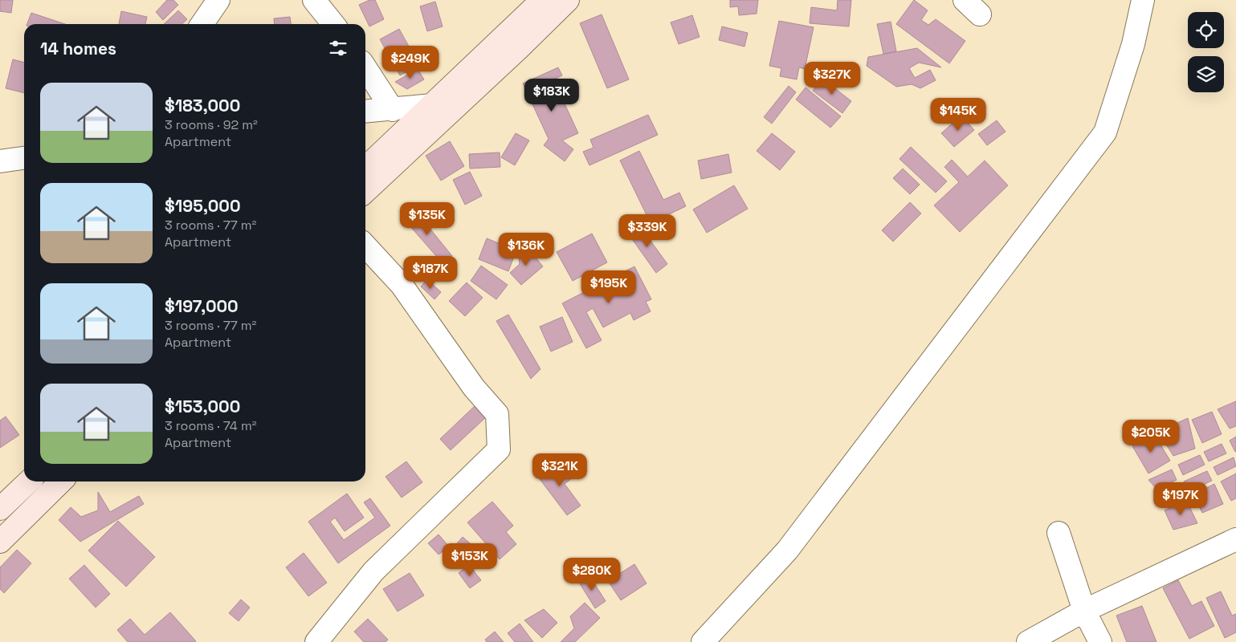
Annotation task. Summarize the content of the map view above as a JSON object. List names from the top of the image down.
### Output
{
  "page": {
    "heading": "14 homes",
    "price": [
      "$249K",
      "$327K",
      "$183K",
      "$145K",
      "$135K",
      "$339K",
      "$136K",
      "$187K",
      "$195K",
      "$205K",
      "$321K",
      "$197K",
      "$153K",
      "$280K"
    ],
    "list": [
      {
        "name": "$183,000",
        "note": "3 rooms · 92 m² · Apartment"
      },
      {
        "name": "$195,000",
        "note": "3 rooms · 77 m² · Apartment"
      },
      {
        "name": "$197,000",
        "note": "3 rooms · 77 m² · Apartment"
      },
      {
        "name": "$153,000",
        "note": "3 rooms · 74 m² · Apartment"
      }
    ]
  }
}
